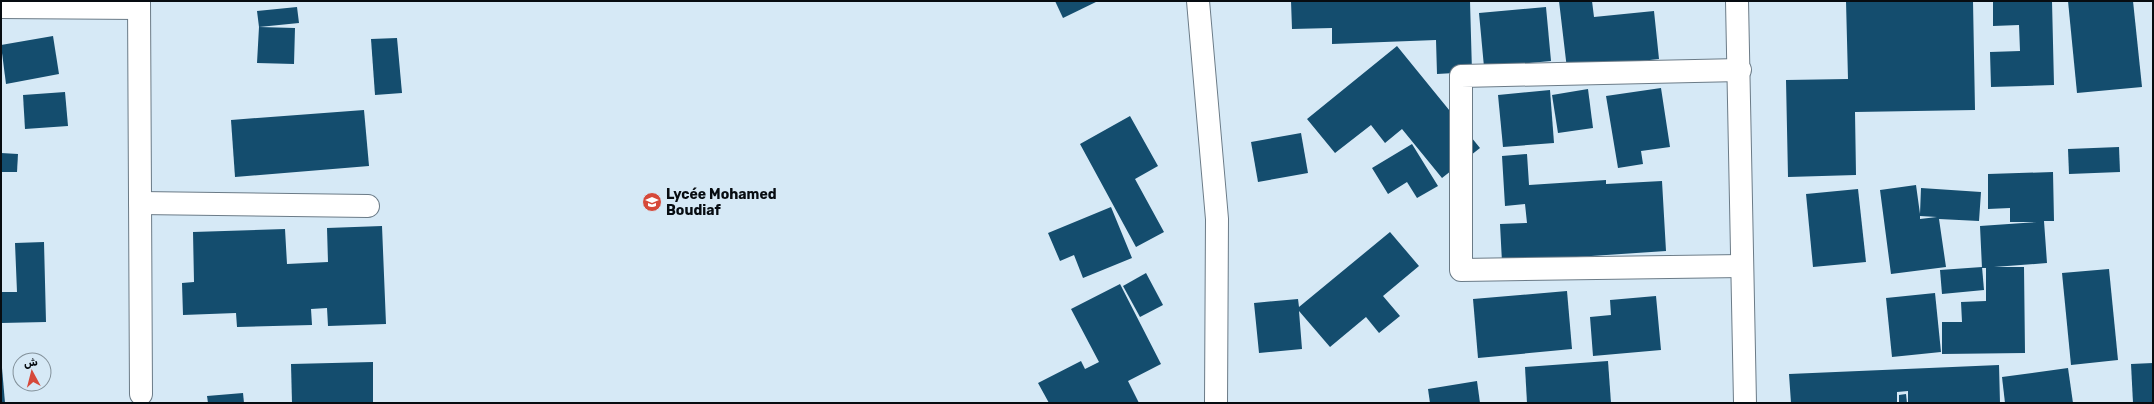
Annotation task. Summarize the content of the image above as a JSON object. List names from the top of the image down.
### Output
{
  "places": {
    "school or university": ["Lycée Mohamed Boudiaf"]
  },
  "north": "top"
}
